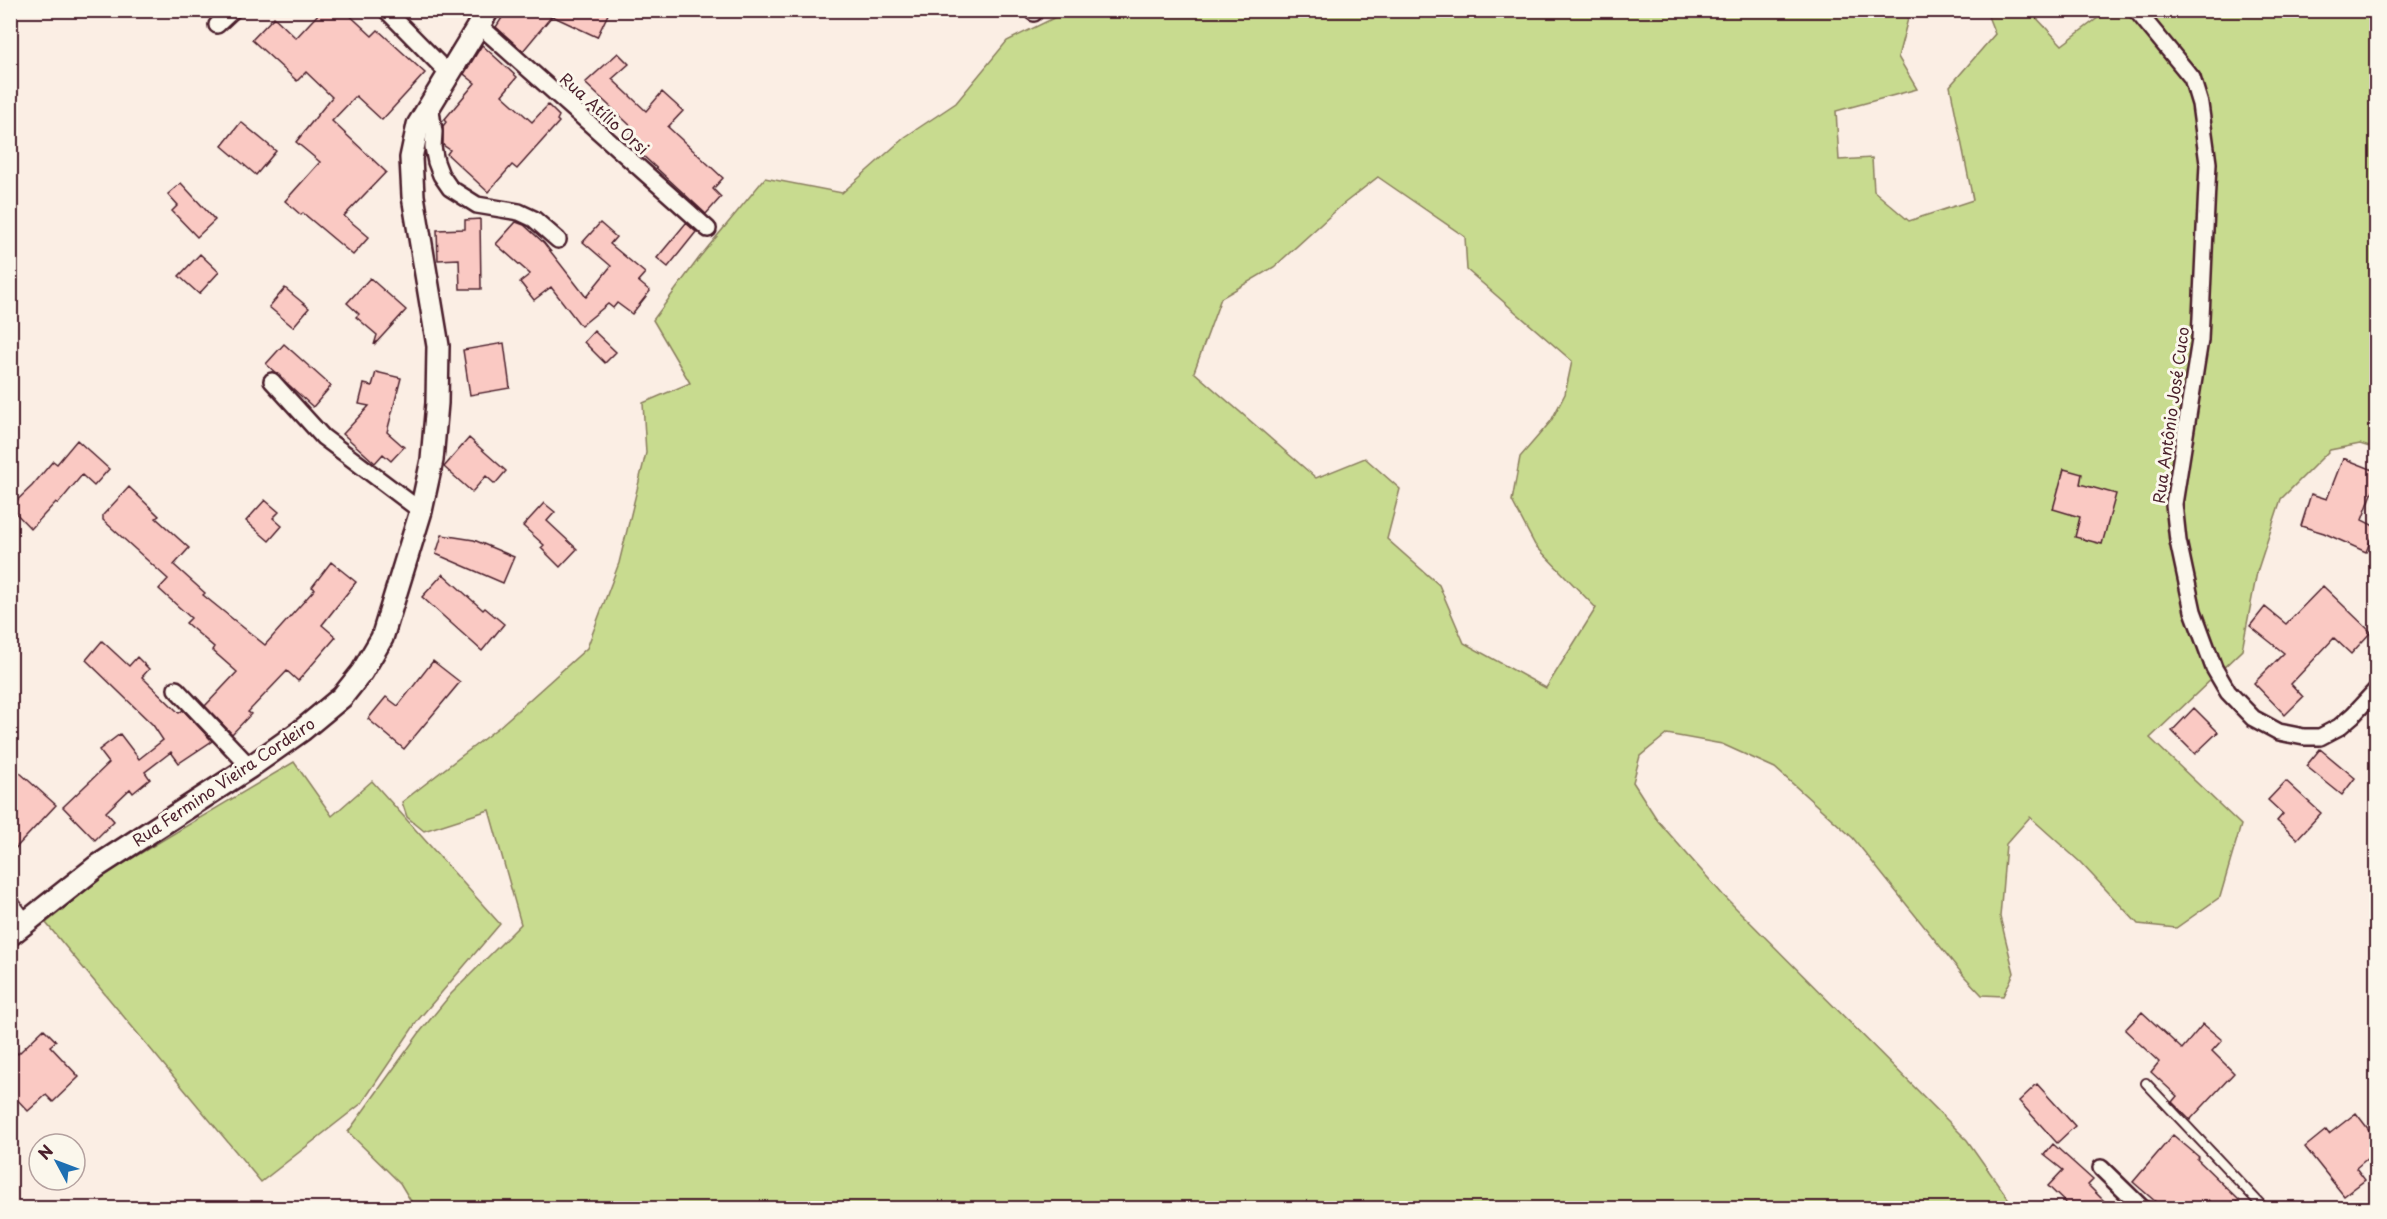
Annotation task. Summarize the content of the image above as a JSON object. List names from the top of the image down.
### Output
{
  "streets": {
    "street": ["Rua Atílio Orsi", "Rua Antônio José Cuco", "Rua Fermino Vieira Cordeiro"]
  },
  "crossings": [
    ["Rua Atílio Orsi", "Rua Fermino Vieira Cordeiro"]
  ],
  "north": "top left"
}
